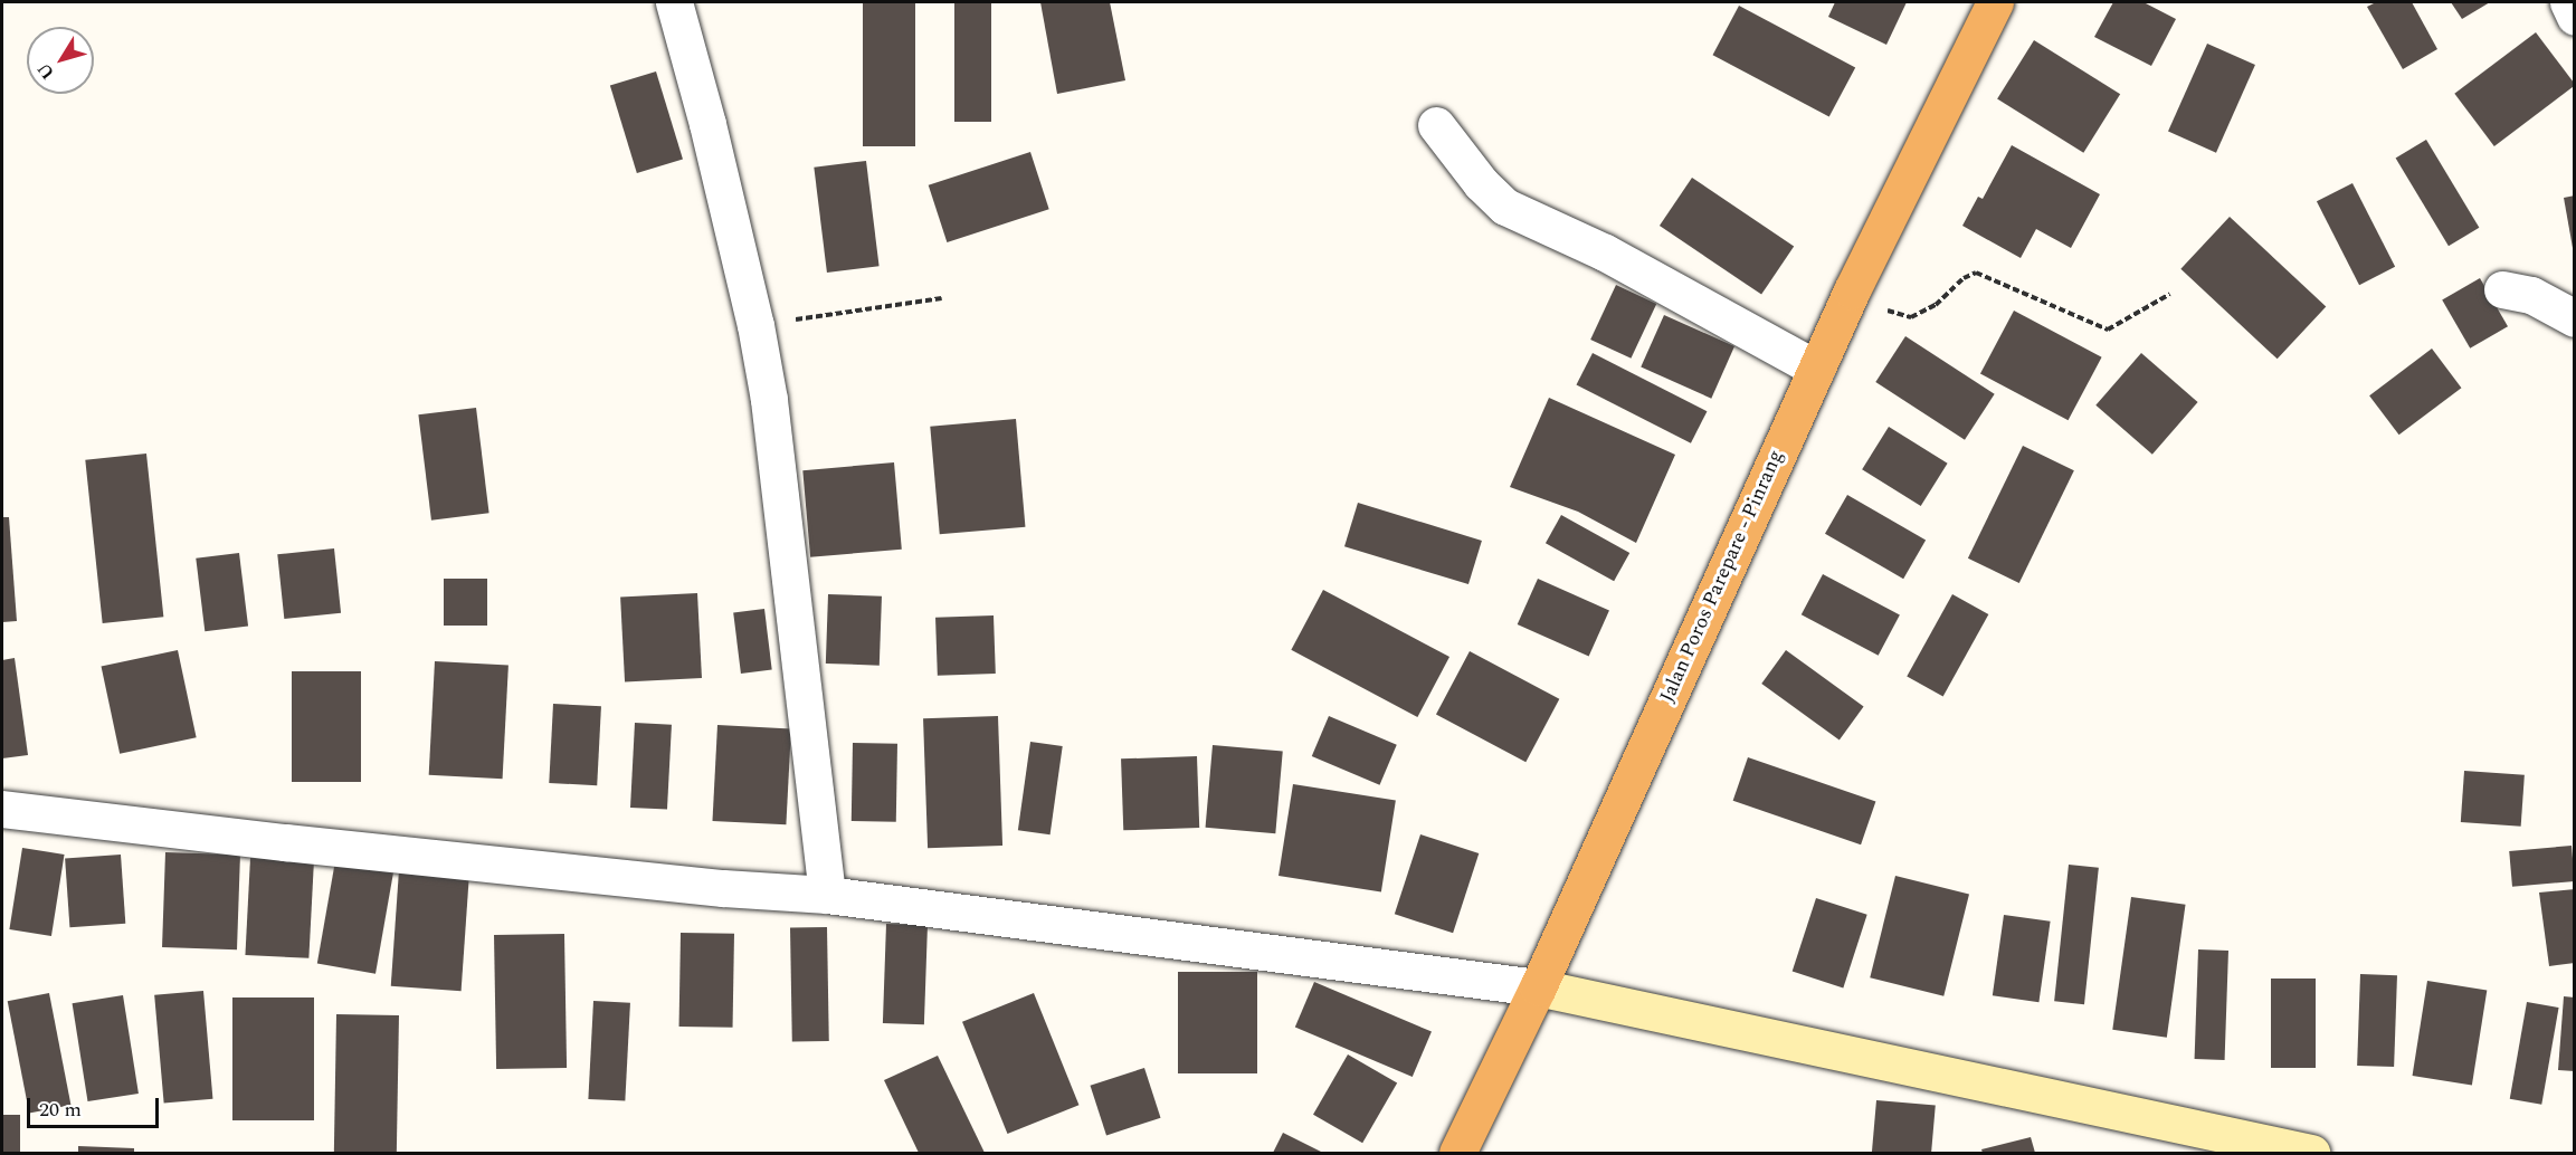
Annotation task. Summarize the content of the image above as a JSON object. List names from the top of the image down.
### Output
{
  "streets": {
    "highway": ["Jalan Poros Parepare - Pinrang"]
  },
  "scale_bar": "20 m",
  "north": "bottom left"
}
